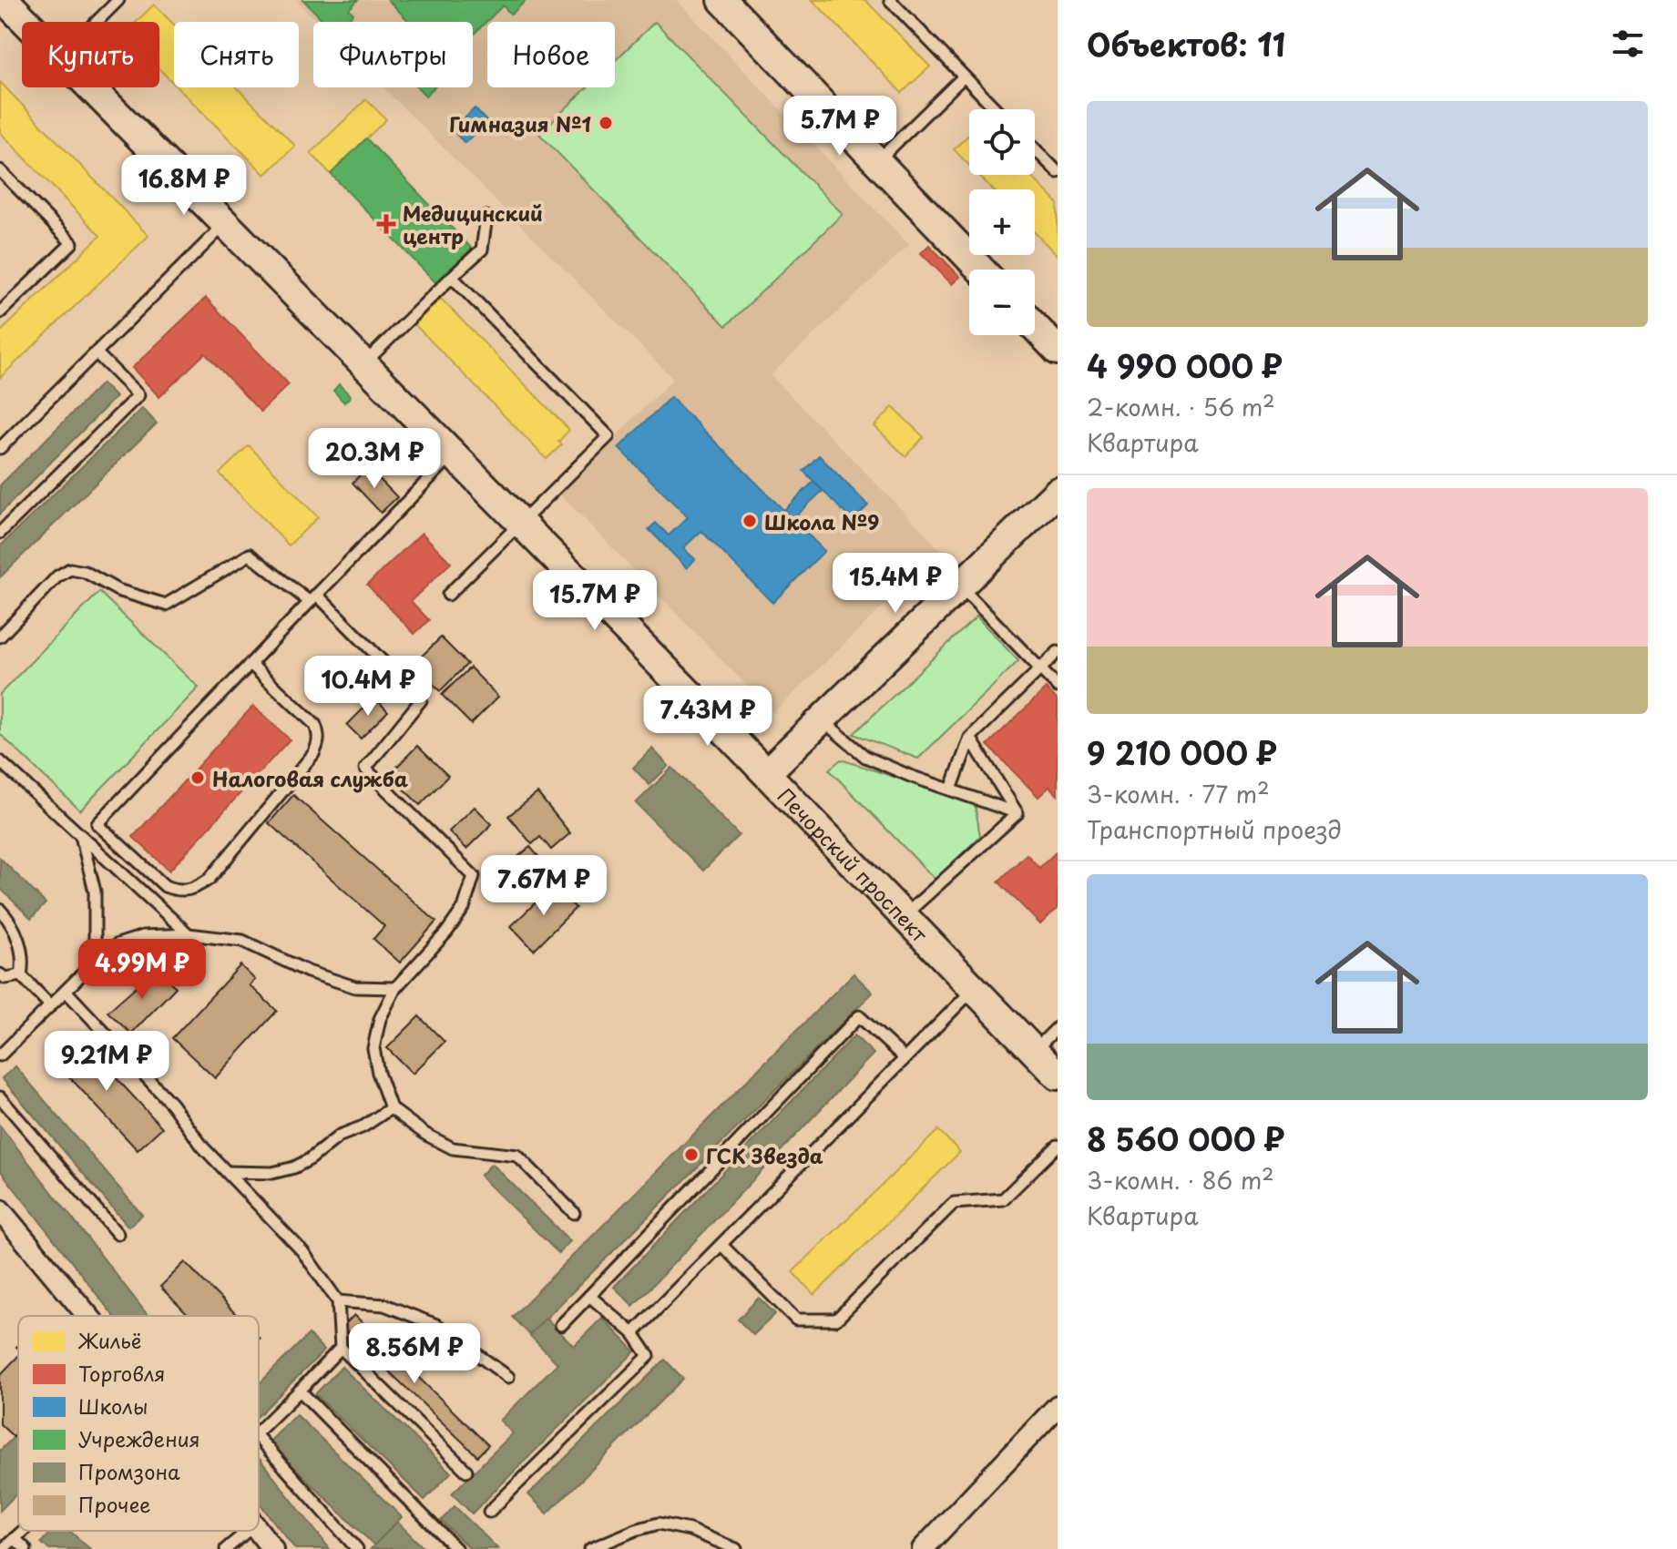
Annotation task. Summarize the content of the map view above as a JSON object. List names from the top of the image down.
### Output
{
  "streets": {
    "main road": ["Печорский проспект"]
  },
  "places": {
    "other": [
      "Гимназия №1",
      "Школа №9",
      "Налоговая служба",
      "ГСК Звезда"
    ],
    "health": ["Медицинский центр"]
  },
  "legend": [
    "Жильё",
    "Торговля",
    "Школы",
    "Учреждения",
    "Промзона",
    "Прочее"
  ],
  "page": {
    "heading": "Объектов: 11",
    "chip": [
      "Купить",
      "Снять",
      "Фильтры",
      "Новое"
    ],
    "list": [
      {
        "name": "4 990 000 ₽",
        "note": "2-комн. · 56 m² · Квартира"
      },
      {
        "name": "9 210 000 ₽",
        "note": "3-комн. · 77 m² · Транспортный проезд"
      },
      {
        "name": "8 560 000 ₽",
        "note": "3-комн. · 86 m² · Квартира"
      }
    ],
    "price": [
      "5.7M ₽",
      "16.8M ₽",
      "20.3M ₽",
      "15.4M ₽",
      "15.7M ₽",
      "10.4M ₽",
      "7.43M ₽",
      "7.67M ₽",
      "4.99M ₽",
      "9.21M ₽",
      "8.56M ₽"
    ],
    "map_buttons": ["+", "−"]
  }
}
